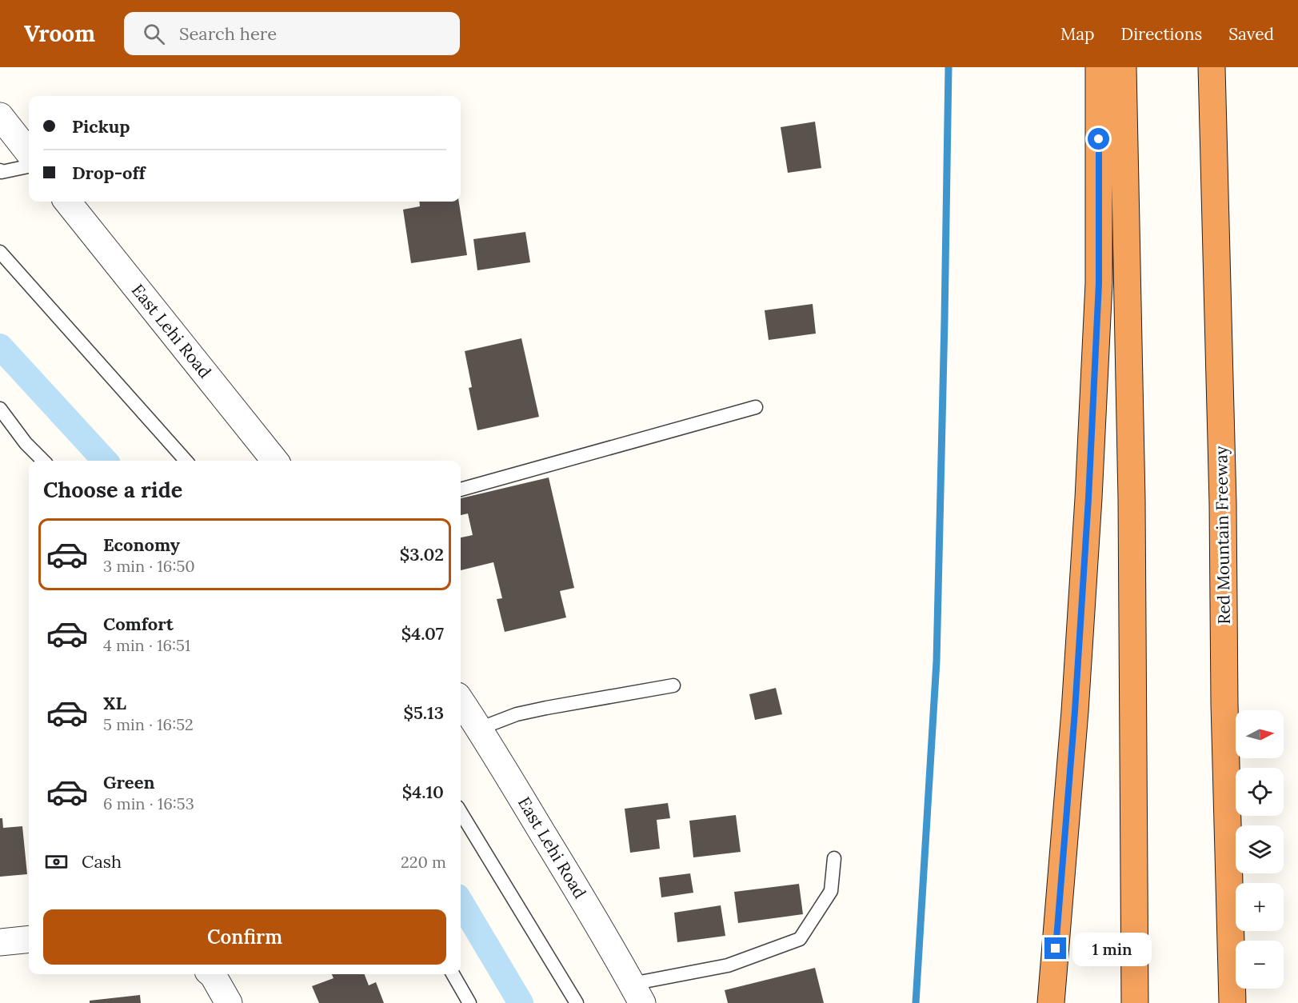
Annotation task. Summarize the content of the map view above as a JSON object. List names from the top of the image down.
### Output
{
  "streets": {
    "highway": ["Red Mountain Freeway"],
    "street": ["East Lehi Road"]
  },
  "north": "right",
  "page": {
    "header": "Vroom",
    "search": "Search here",
    "nav": ["Map", "Directions", "Saved"],
    "banner": ["Pickup", "Drop-off"],
    "heading": "Choose a ride",
    "list": [
      {
        "name": "Economy",
        "note": "3 min · 16:50",
        "value": "$3.02"
      },
      {
        "name": "Comfort",
        "note": "4 min · 16:51",
        "value": "$4.07"
      },
      {
        "name": "XL",
        "note": "5 min · 16:52",
        "value": "$5.13"
      },
      {
        "name": "Green",
        "note": "6 min · 16:53",
        "value": "$4.10"
      }
    ],
    "map_buttons": ["+", "−"],
    "pay": ["Cash", "220 m"],
    "buttons": "Confirm",
    "bubble": "1 min"
  }
}
